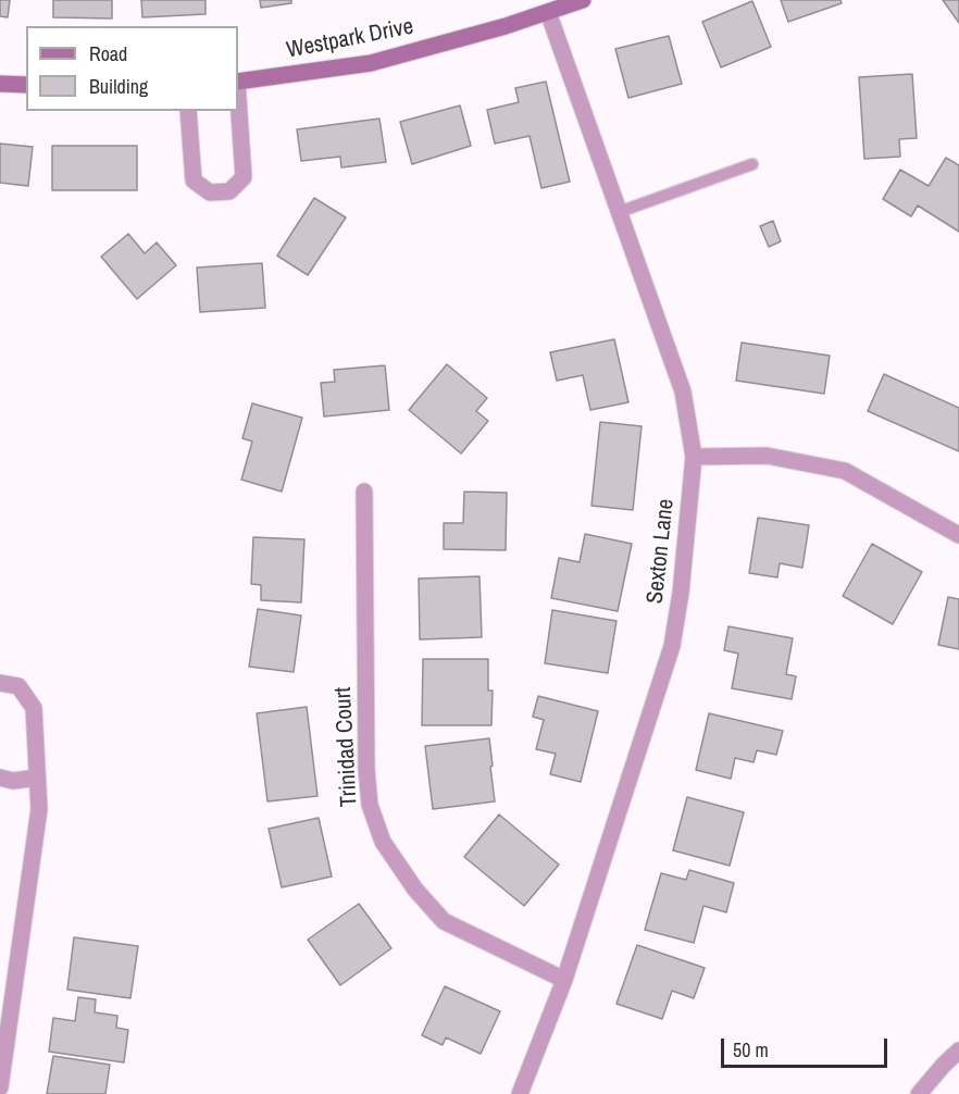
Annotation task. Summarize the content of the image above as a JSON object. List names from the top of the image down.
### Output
{
  "streets": {
    "street": ["Westpark Drive", "Sexton Lane", "Trinidad Court"]
  },
  "crossings": [
    ["Westpark Drive", "Sexton Lane"],
    ["Sexton Lane", "Trinidad Court"]
  ],
  "legend": ["Road", "Building"],
  "scale_bar": "50 m"
}
